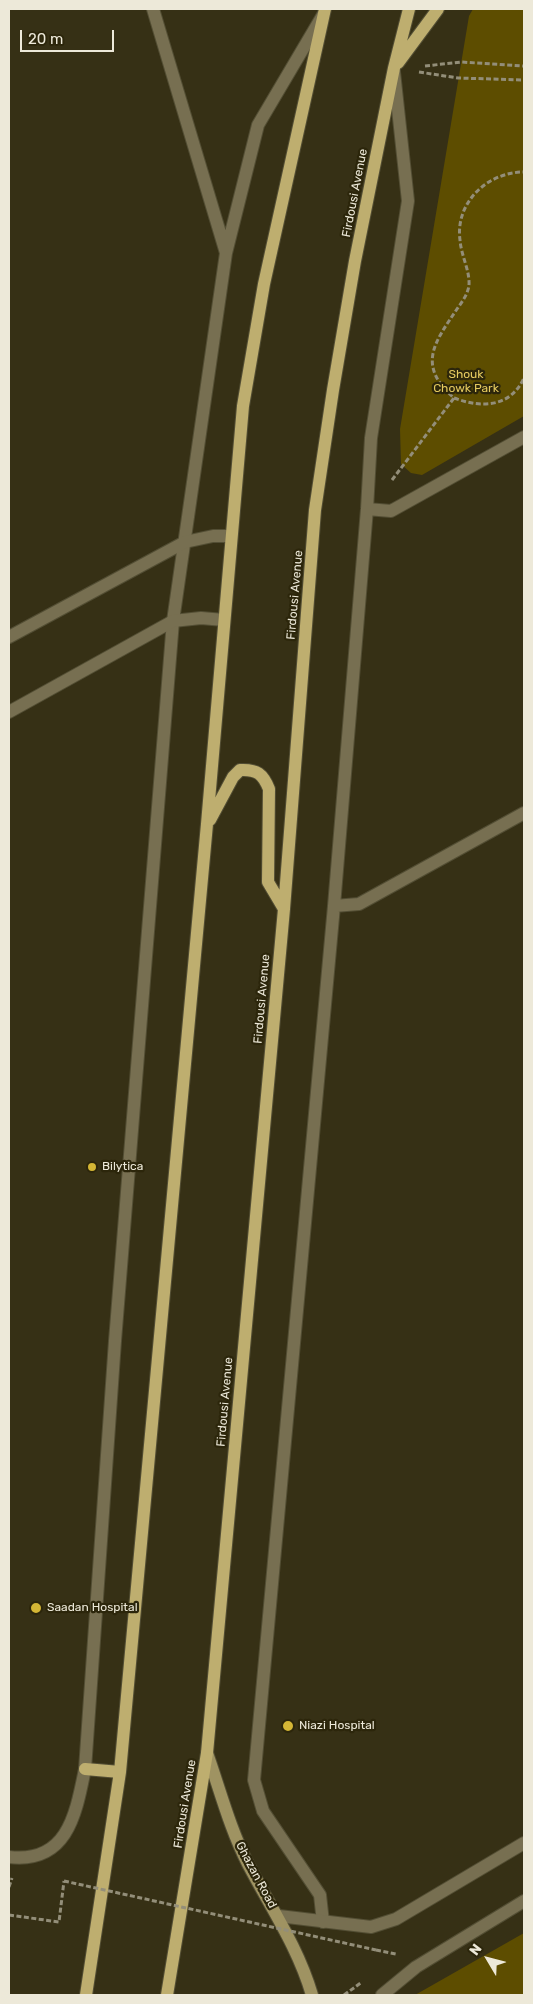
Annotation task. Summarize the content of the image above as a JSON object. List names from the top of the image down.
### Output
{
  "streets": {
    "main road": ["Firdousi Avenue", "Ghazan Road"]
  },
  "crossings": [
    ["Firdousi Avenue", "Ghazan Road"]
  ],
  "parks": ["Shouk Chowk Park"],
  "places": ["Bilytica", "Saadan Hospital", "Niazi Hospital"],
  "scale_bar": "20 m",
  "north": "top left"
}
